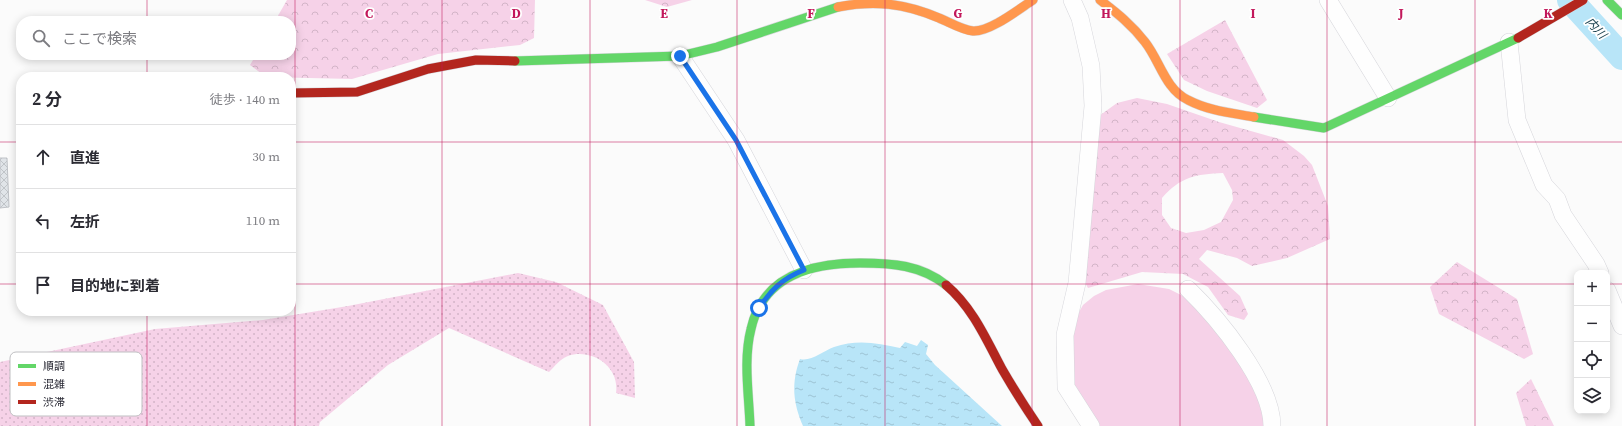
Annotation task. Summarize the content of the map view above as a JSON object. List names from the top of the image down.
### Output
{
  "water": ["内川"],
  "legend": ["順調", "混雑", "渋滞"],
  "page": {
    "search": "ここで検索",
    "heading": ["2 分", "徒歩 · 140 m"],
    "list": [
      ["直進", "30 m"],
      ["左折", "110 m"],
      "目的地に到着"
    ],
    "map_buttons": ["+", "−"]
  },
  "grid": {
    "columns": [
      "C",
      "D",
      "E",
      "F",
      "G",
      "H",
      "I",
      "J",
      "K"
    ]
  }
}
